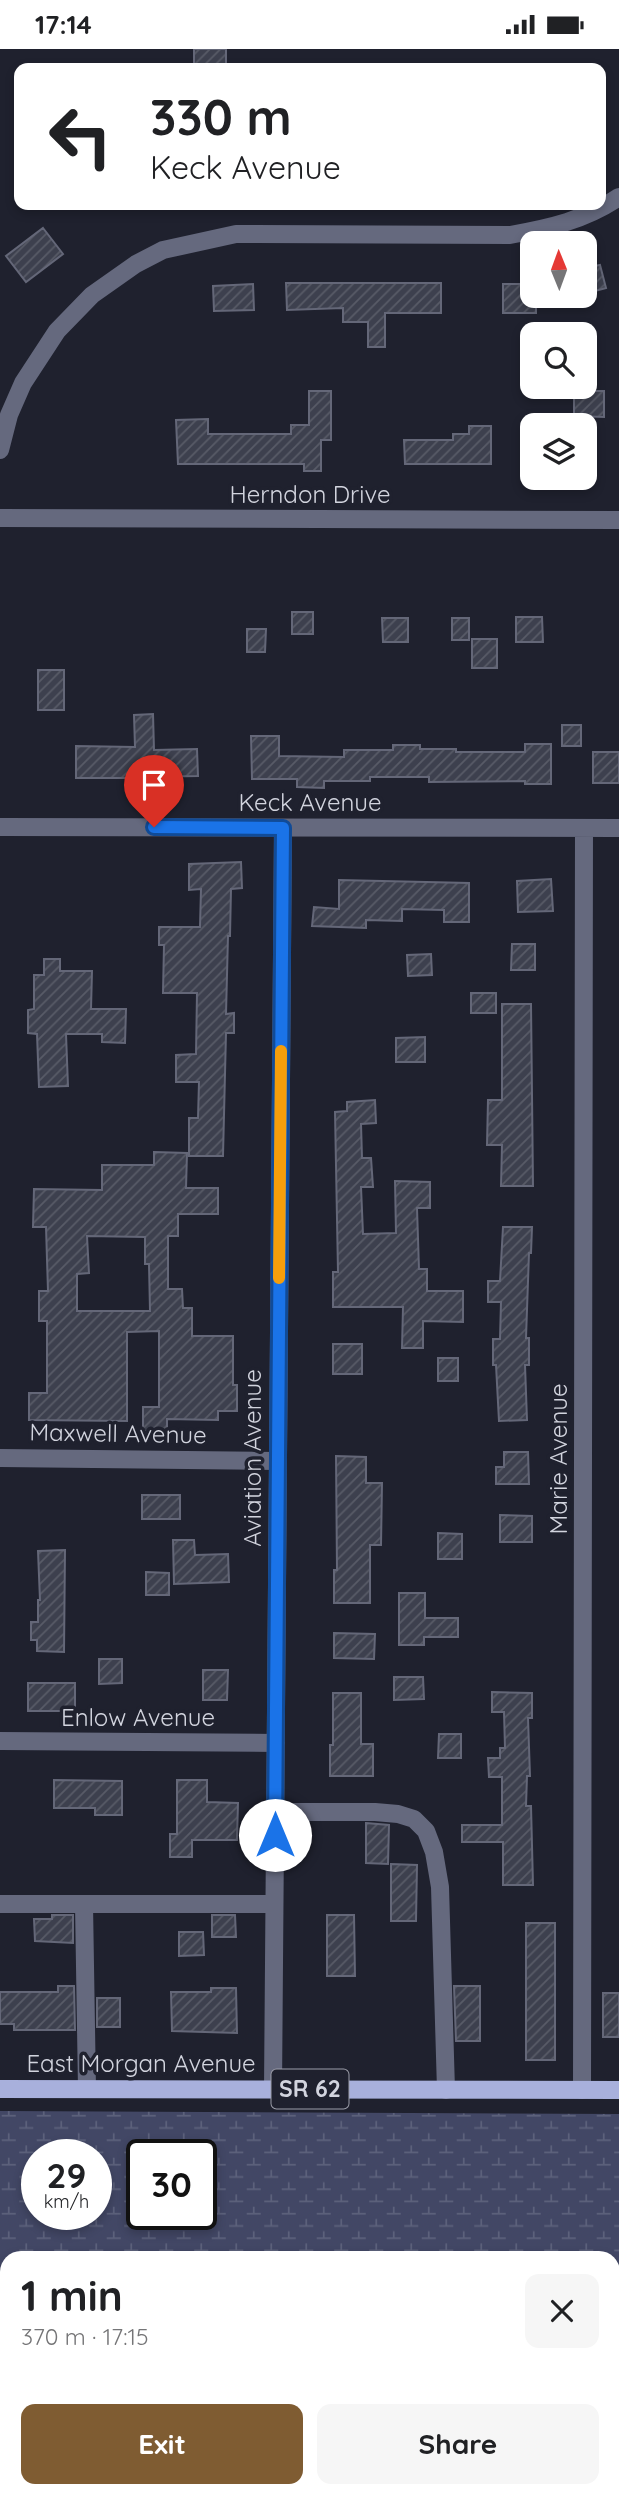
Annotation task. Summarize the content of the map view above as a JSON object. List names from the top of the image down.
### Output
{
  "streets": {
    "main road": ["East Morgan Avenue", "SR 62"],
    "street": [
      "Herndon Drive",
      "Keck Avenue",
      "Maxwell Avenue",
      "Aviation Avenue",
      "Marie Avenue",
      "Enlow Avenue"
    ]
  },
  "crossings": [
    ["Keck Avenue", "Aviation Avenue"],
    ["Keck Avenue", "Marie Avenue"],
    ["Maxwell Avenue", "Aviation Avenue"],
    ["Aviation Avenue", "Enlow Avenue"],
    ["Aviation Avenue", "East Morgan Avenue"],
    ["Marie Avenue", "East Morgan Avenue"]
  ],
  "north": "top",
  "page": {
    "status": "17:14",
    "turn": ["330 m", "Keck Avenue"],
    "speed": "29 km/h",
    "limit": "30",
    "heading": ["1 min", "370 m · 17:15"],
    "buttons": ["Exit", "Share"]
  }
}
